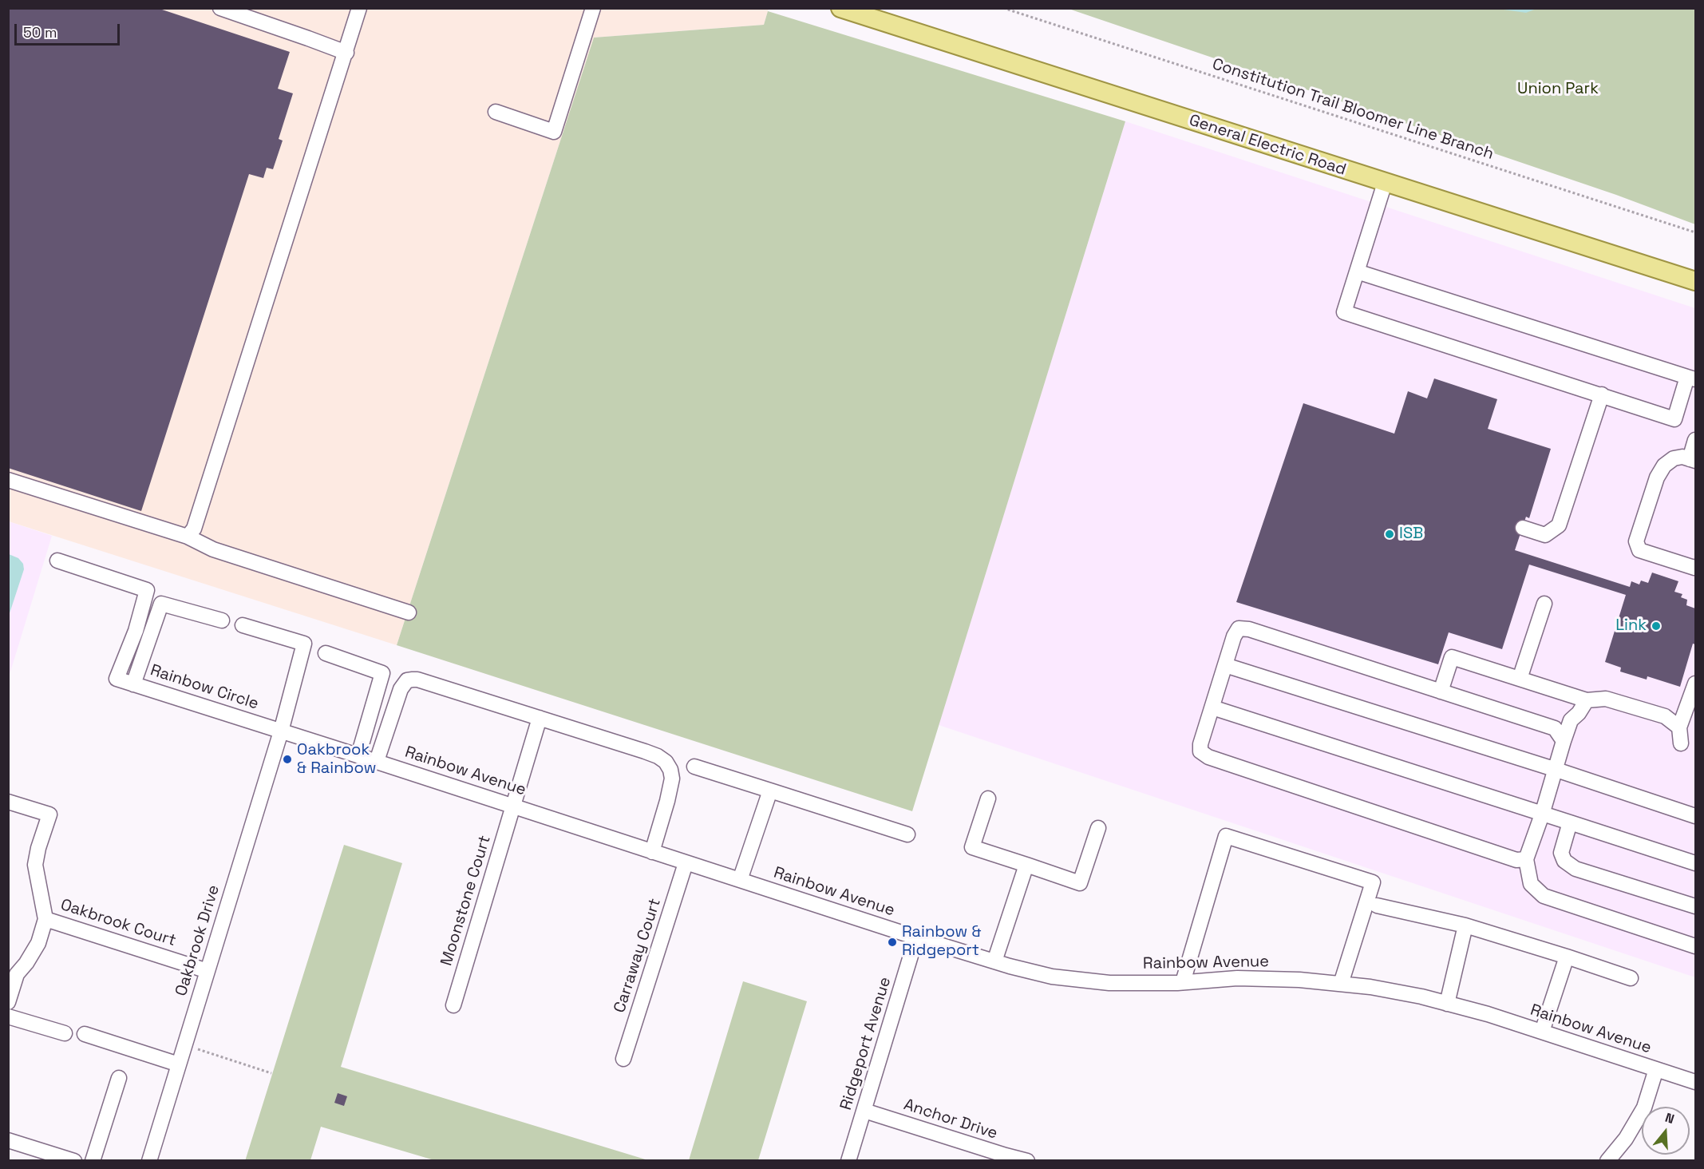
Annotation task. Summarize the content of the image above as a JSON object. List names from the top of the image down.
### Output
{
  "streets": {
    "main road": ["General Electric Road"],
    "street": [
      "Rainbow Circle",
      "Rainbow Avenue",
      "Moonstone Court",
      "Oakbrook Court",
      "Oakbrook Drive",
      "Carraway Court",
      "Ridgeport Avenue",
      "Anchor Drive"
    ],
    "path": ["Constitution Trail Bloomer Line Branch"]
  },
  "crossings": [
    ["Rainbow Circle", "Rainbow Avenue"],
    ["Rainbow Circle", "Oakbrook Drive"],
    ["Rainbow Avenue", "Moonstone Court"],
    ["Rainbow Avenue", "Oakbrook Drive"],
    ["Rainbow Avenue", "Carraway Court"],
    ["Rainbow Avenue", "Ridgeport Avenue"],
    ["Oakbrook Court", "Oakbrook Drive"],
    ["Ridgeport Avenue", "Anchor Drive"]
  ],
  "parks": ["Union Park"],
  "places": [
    "ISB",
    "Link",
    "Oakbrook & Rainbow",
    "Rainbow & Ridgeport"
  ],
  "scale_bar": "50 m",
  "north": "top"
}
